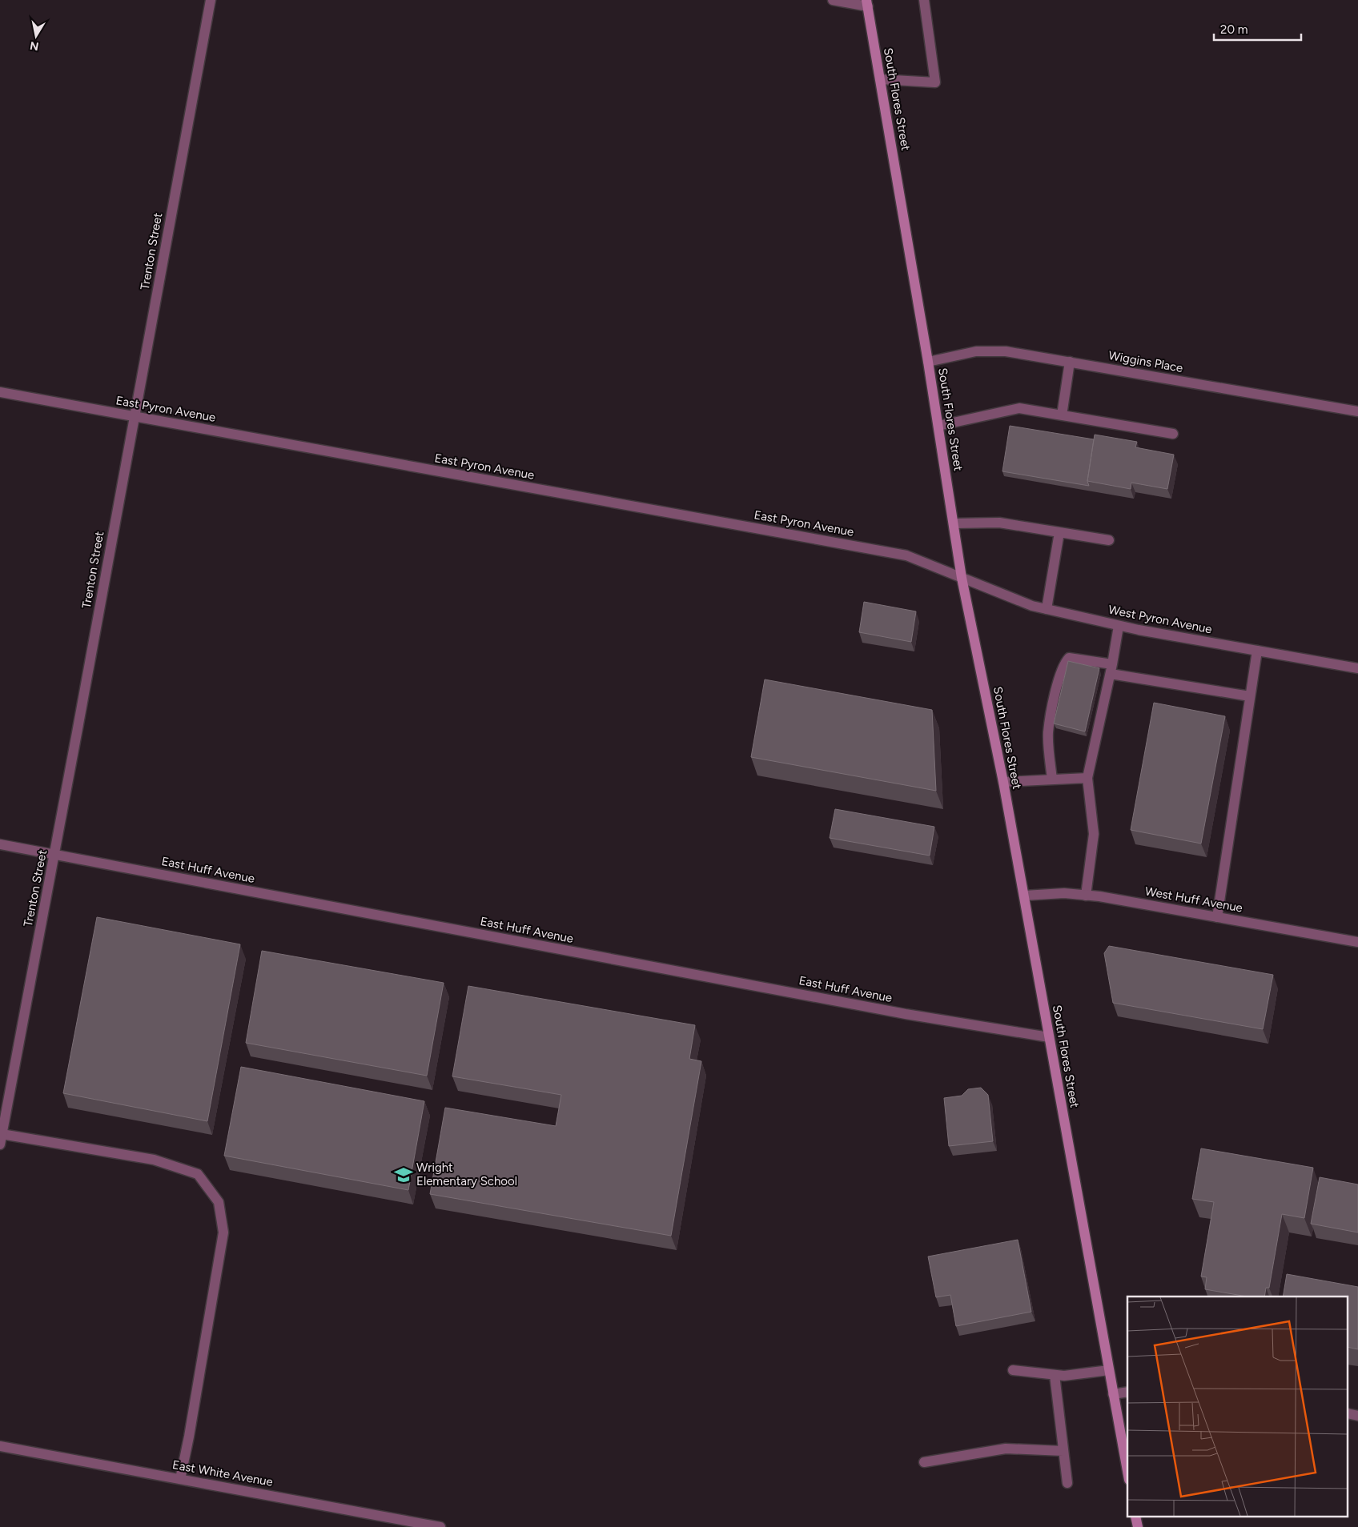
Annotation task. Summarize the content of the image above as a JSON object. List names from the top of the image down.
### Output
{
  "streets": {
    "main road": ["South Flores Street"],
    "street": [
      "Trenton Street",
      "Wiggins Place",
      "East Pyron Avenue",
      "West Pyron Avenue",
      "East Huff Avenue",
      "West Huff Avenue",
      "East White Avenue"
    ]
  },
  "crossings": [
    ["South Flores Street", "Wiggins Place"],
    ["South Flores Street", "East Pyron Avenue"],
    ["South Flores Street", "West Pyron Avenue"],
    ["South Flores Street", "East Huff Avenue"],
    ["South Flores Street", "West Huff Avenue"],
    ["Trenton Street", "East Pyron Avenue"],
    ["Trenton Street", "East Huff Avenue"],
    ["East Pyron Avenue", "West Pyron Avenue"]
  ],
  "places": {
    "school or university": ["Wright Elementary School"]
  },
  "scale_bar": "20 m",
  "north": "bottom"
}
